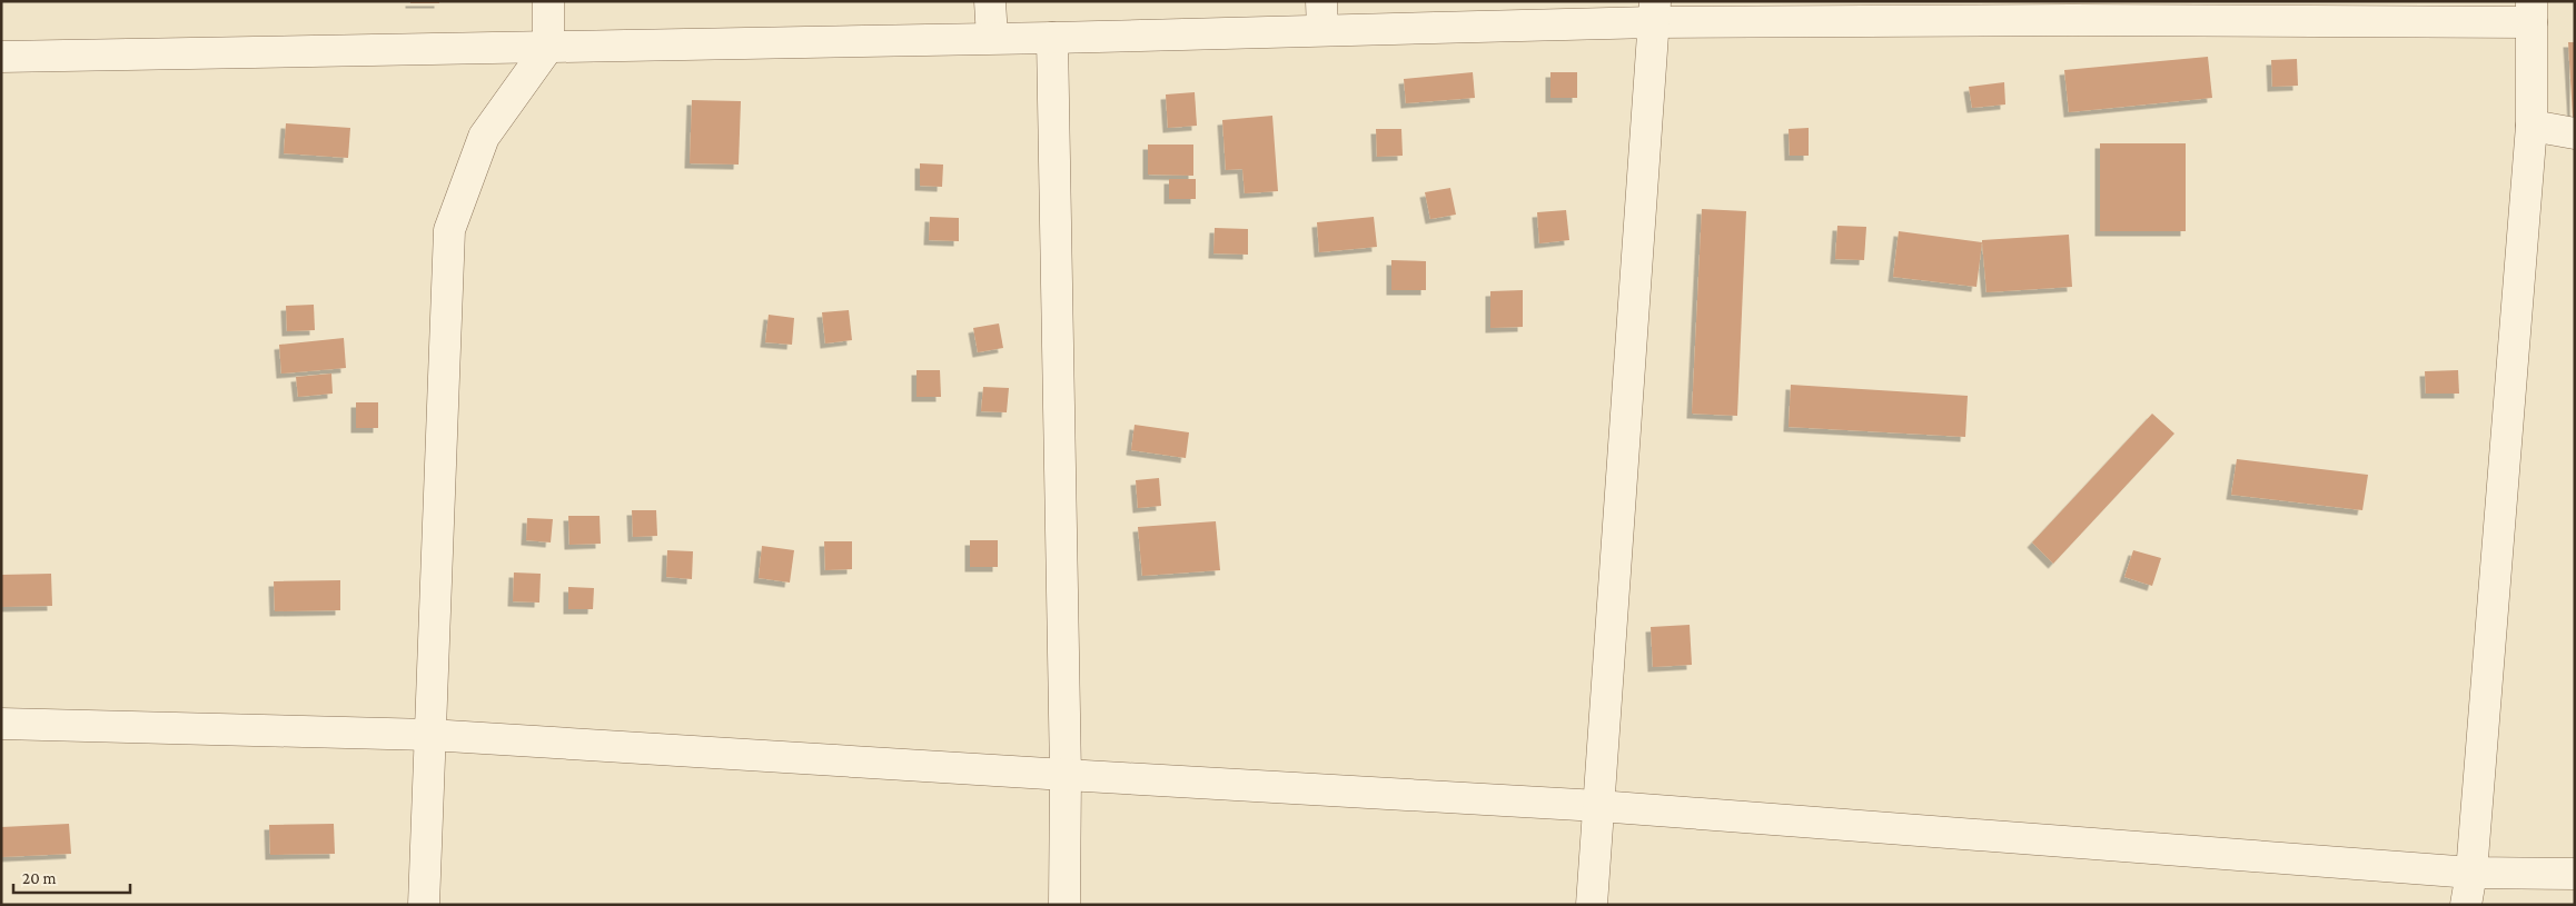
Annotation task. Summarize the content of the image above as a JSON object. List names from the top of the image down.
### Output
{
  "scale_bar": "20 m"
}
